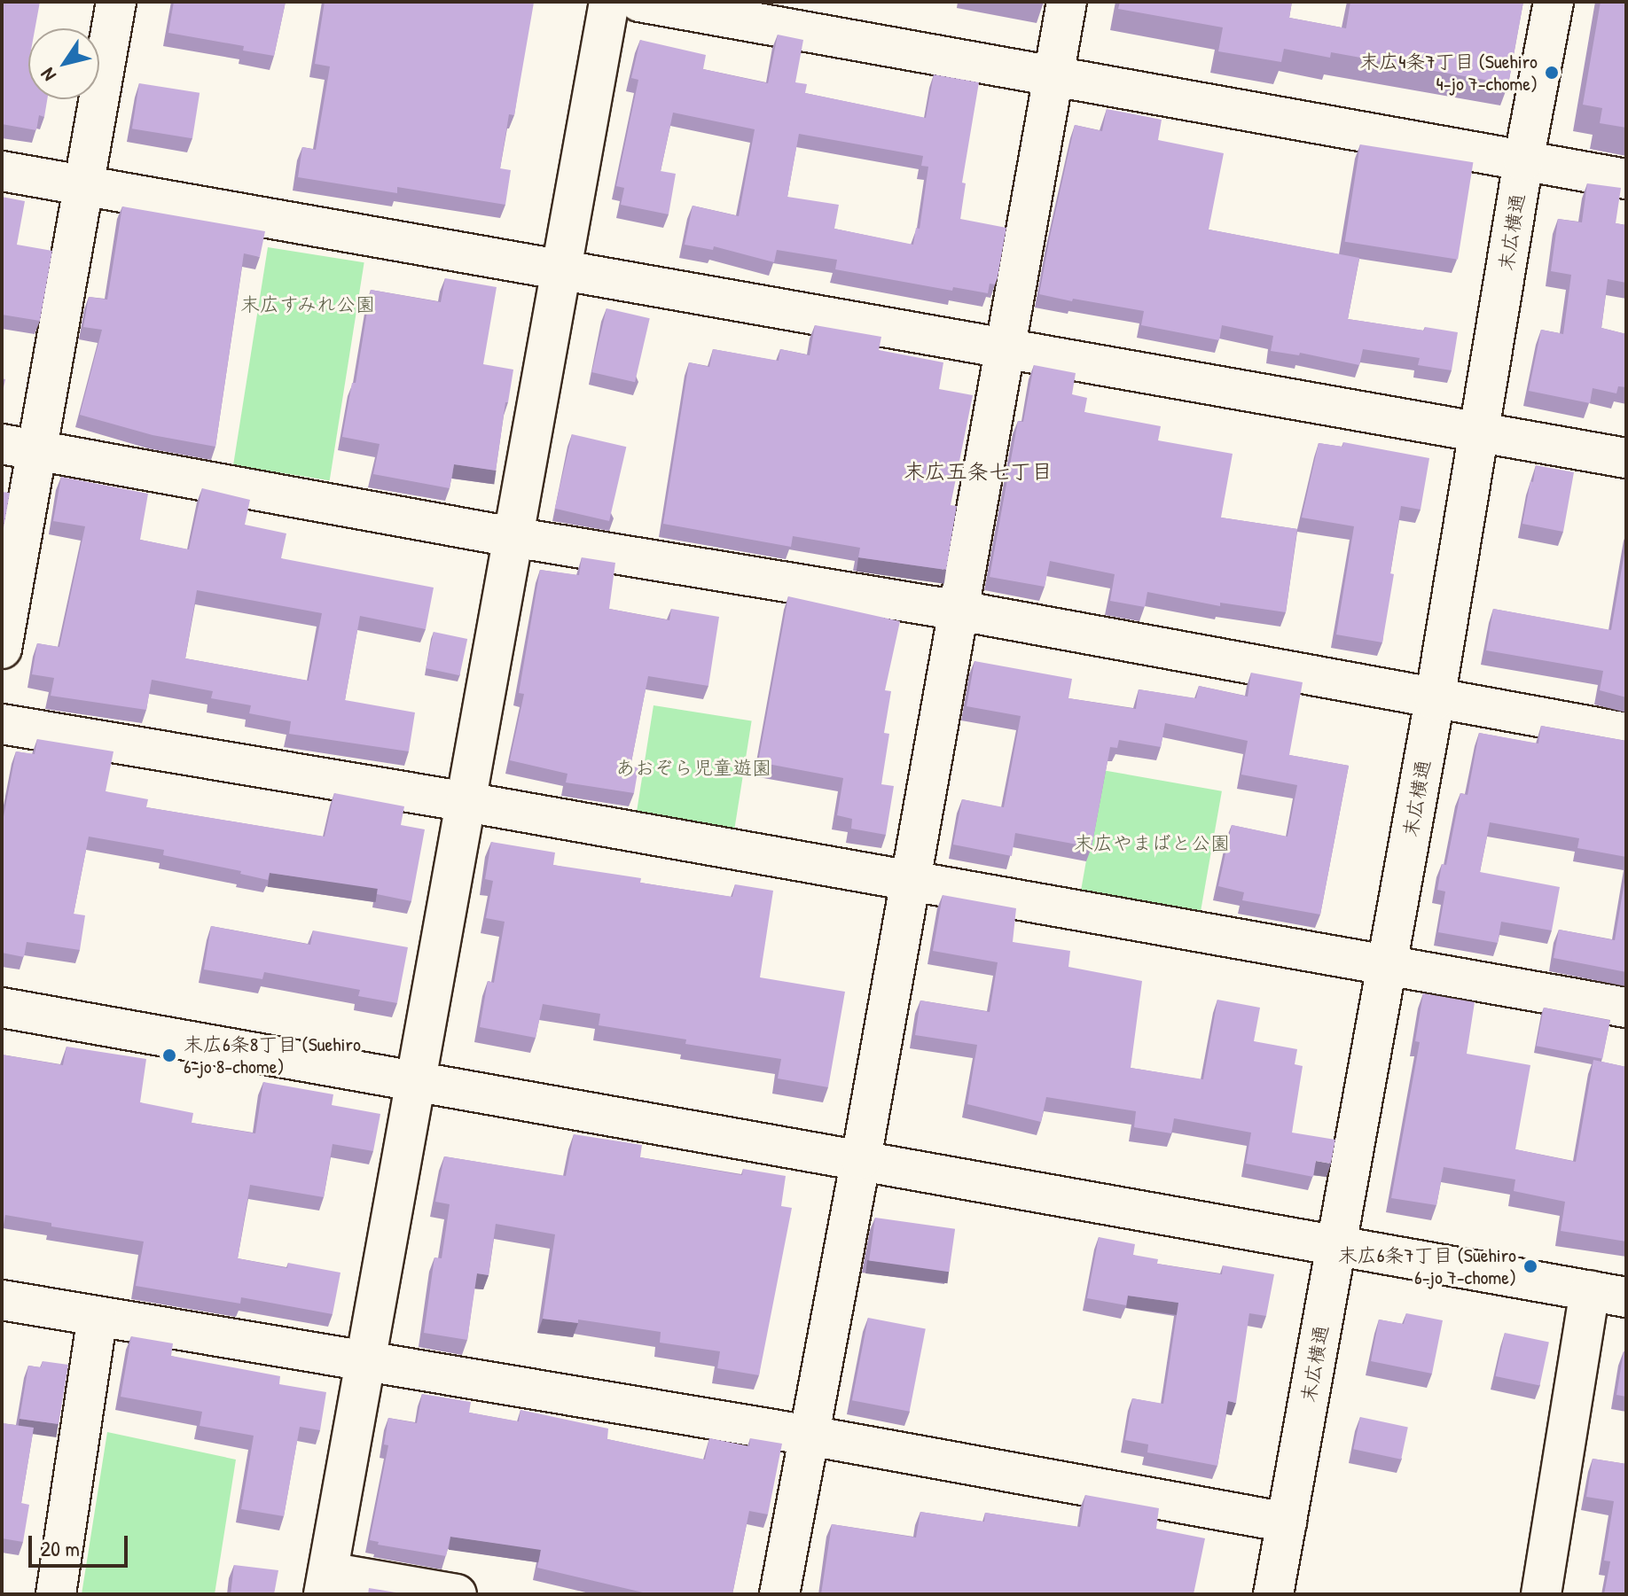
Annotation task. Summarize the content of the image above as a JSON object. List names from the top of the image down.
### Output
{
  "streets": {
    "street": ["末広横通"]
  },
  "districts": ["末広五条七丁目"],
  "parks": ["末広すみれ公園", "あおぞら児童遊園", "末広やまばと公園"],
  "places": ["末広4条7丁目 (Suehiro 4-jo 7-chome)", "末広6条8丁目 (Suehiro 6-jo 8-chome)", "末広6条7丁目 (Suehiro 6-jo 7-chome)"],
  "scale_bar": "20 m",
  "north": "bottom left"
}
